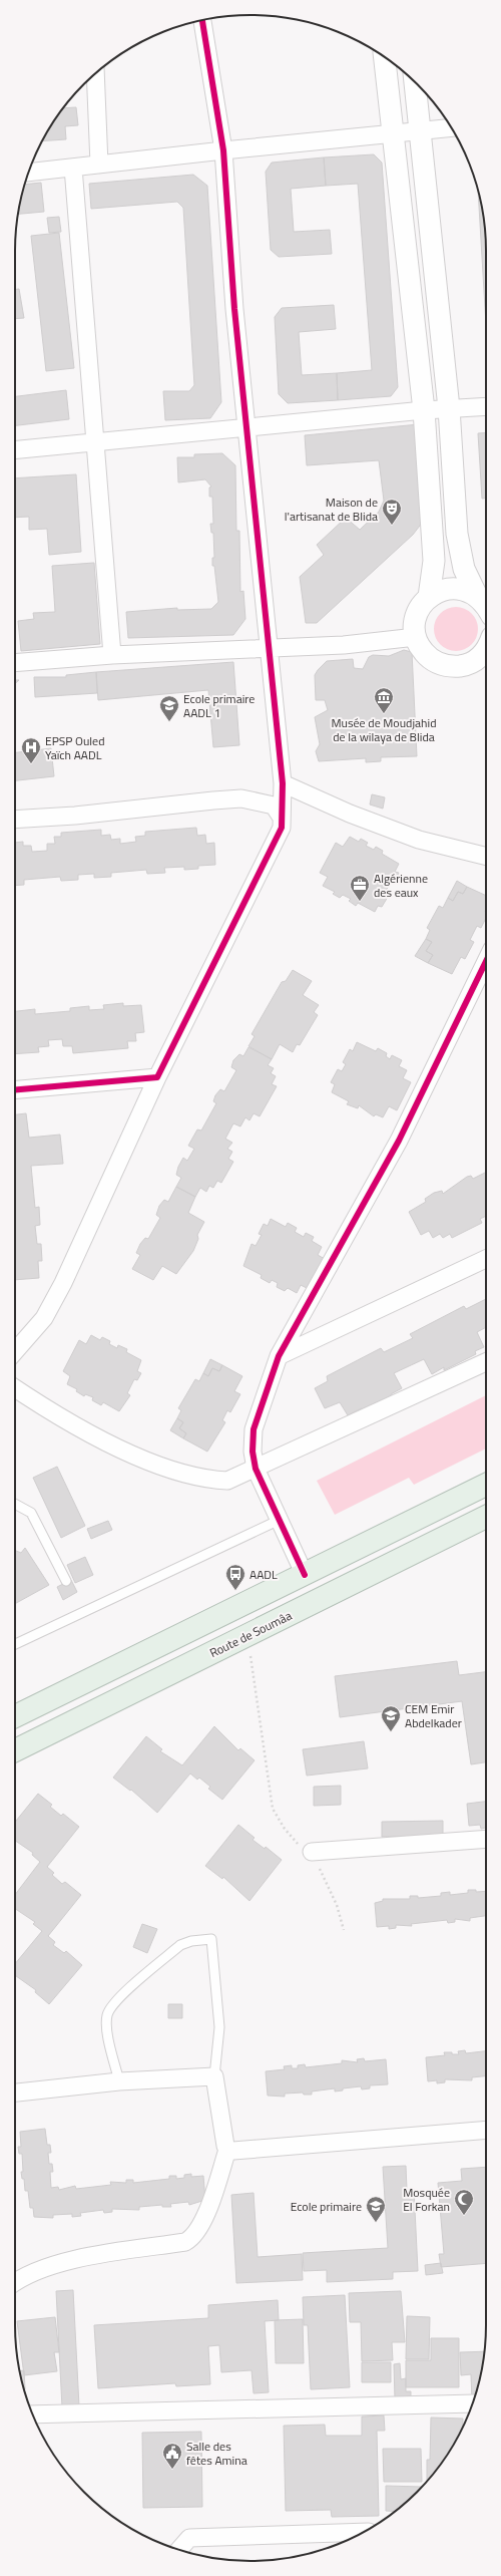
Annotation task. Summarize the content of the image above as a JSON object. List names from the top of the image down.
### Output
{
  "streets": {
    "highway": ["Route de Soumâa"]
  },
  "places": {
    "theatre": ["Maison de l'artisanat de Blida"],
    "museum": ["Musée de Moudjahid de la wilaya de Blida"],
    "school or university": ["Ecole primaire AADL 1", "CEM Emir Abdelkader", "Ecole primaire"],
    "hospital": ["EPSP Ouled Yaïch AADL"],
    "office": ["Algérienne des eaux"],
    "bus stop": ["AADL"],
    "mosque": ["Mosquée El Forkan"],
    "public building": ["Salle des fêtes Amina"]
  }
}
